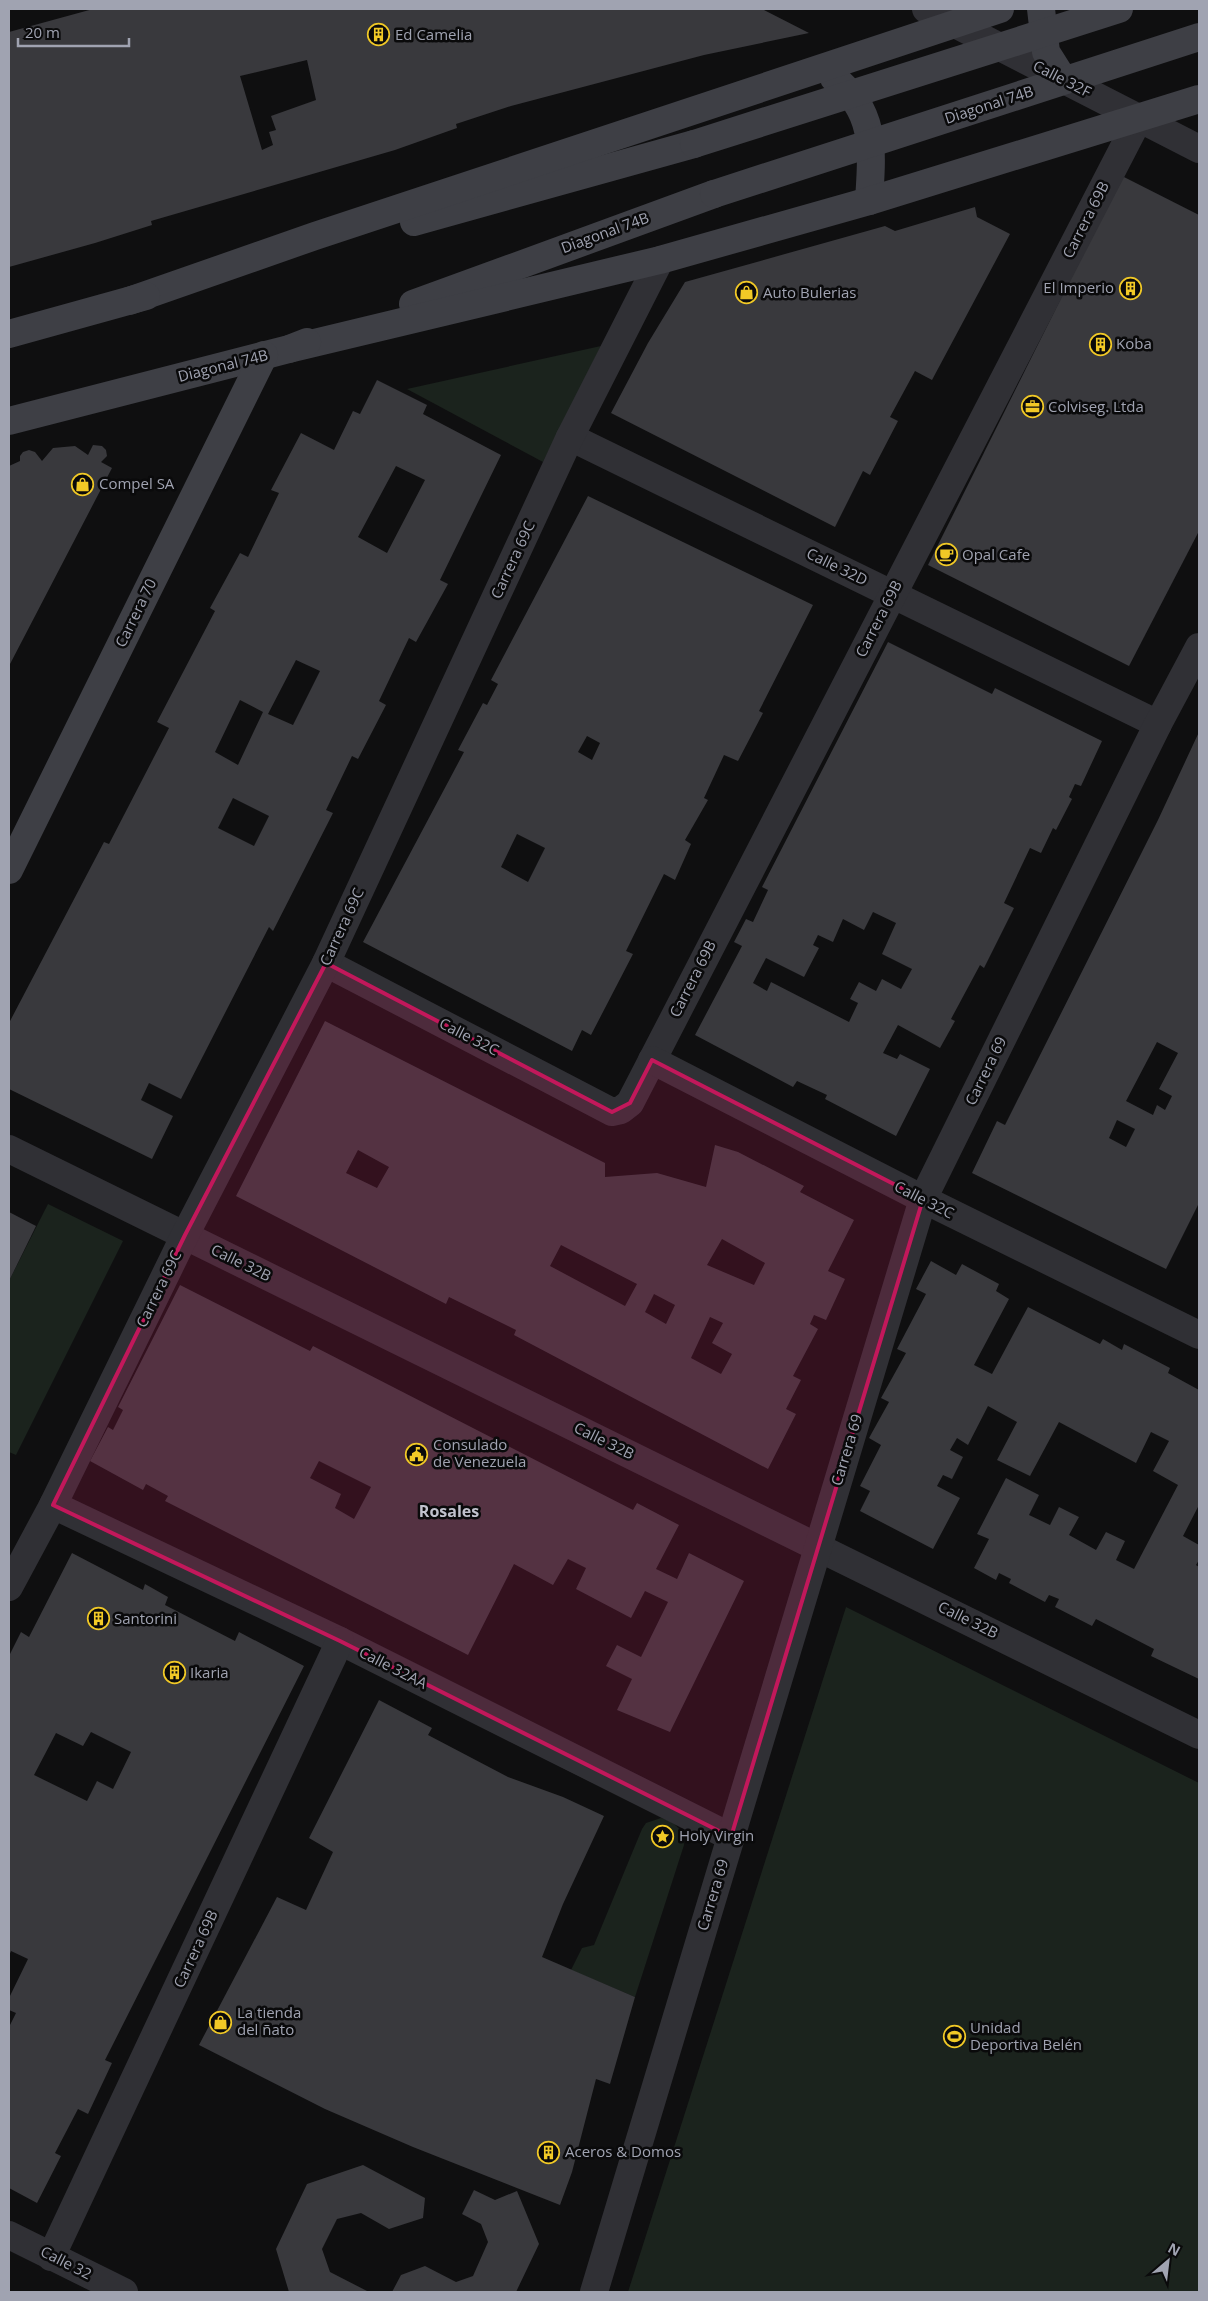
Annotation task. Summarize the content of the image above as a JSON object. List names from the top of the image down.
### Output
{
  "streets": {
    "main road": ["Diagonal 74B", "Carrera 70"],
    "street": [
      "Calle 32F",
      "Carrera 69B",
      "Carrera 69C",
      "Calle 32D",
      "Calle 32C",
      "Carrera 69",
      "Calle 32B",
      "Calle 32AA",
      "Calle 32"
    ]
  },
  "crossings": [
    ["Calle 32F", "Carrera 69B"],
    ["Diagonal 74B", "Carrera 70"],
    ["Carrera 69B", "Calle 32D"],
    ["Carrera 69B", "Calle 32C"],
    ["Carrera 69B", "Calle 32AA"],
    ["Carrera 69B", "Calle 32"],
    ["Carrera 69C", "Calle 32D"],
    ["Carrera 69C", "Calle 32C"],
    ["Carrera 69C", "Calle 32B"],
    ["Carrera 69C", "Calle 32AA"],
    ["Calle 32D", "Carrera 69"],
    ["Calle 32C", "Carrera 69"],
    ["Carrera 69", "Calle 32B"],
    ["Carrera 69", "Calle 32AA"]
  ],
  "districts": ["Rosales"],
  "places": {
    "building": [
      "Ed Camelia",
      "El Imperio",
      "Koba",
      "Santorini",
      "Ikaria",
      "Aceros & Domos"
    ],
    "shop": ["Auto Bulerias", "Compel SA", "La tienda del ñato"],
    "office": ["Colviseg. Ltda"],
    "cafe": ["Opal Cafe"],
    "public building": ["Consulado de Venezuela"],
    "place": ["Holy Virgin"],
    "sports": ["Unidad Deportiva Belén"]
  },
  "scale_bar": "20 m",
  "north": "top right"
}
